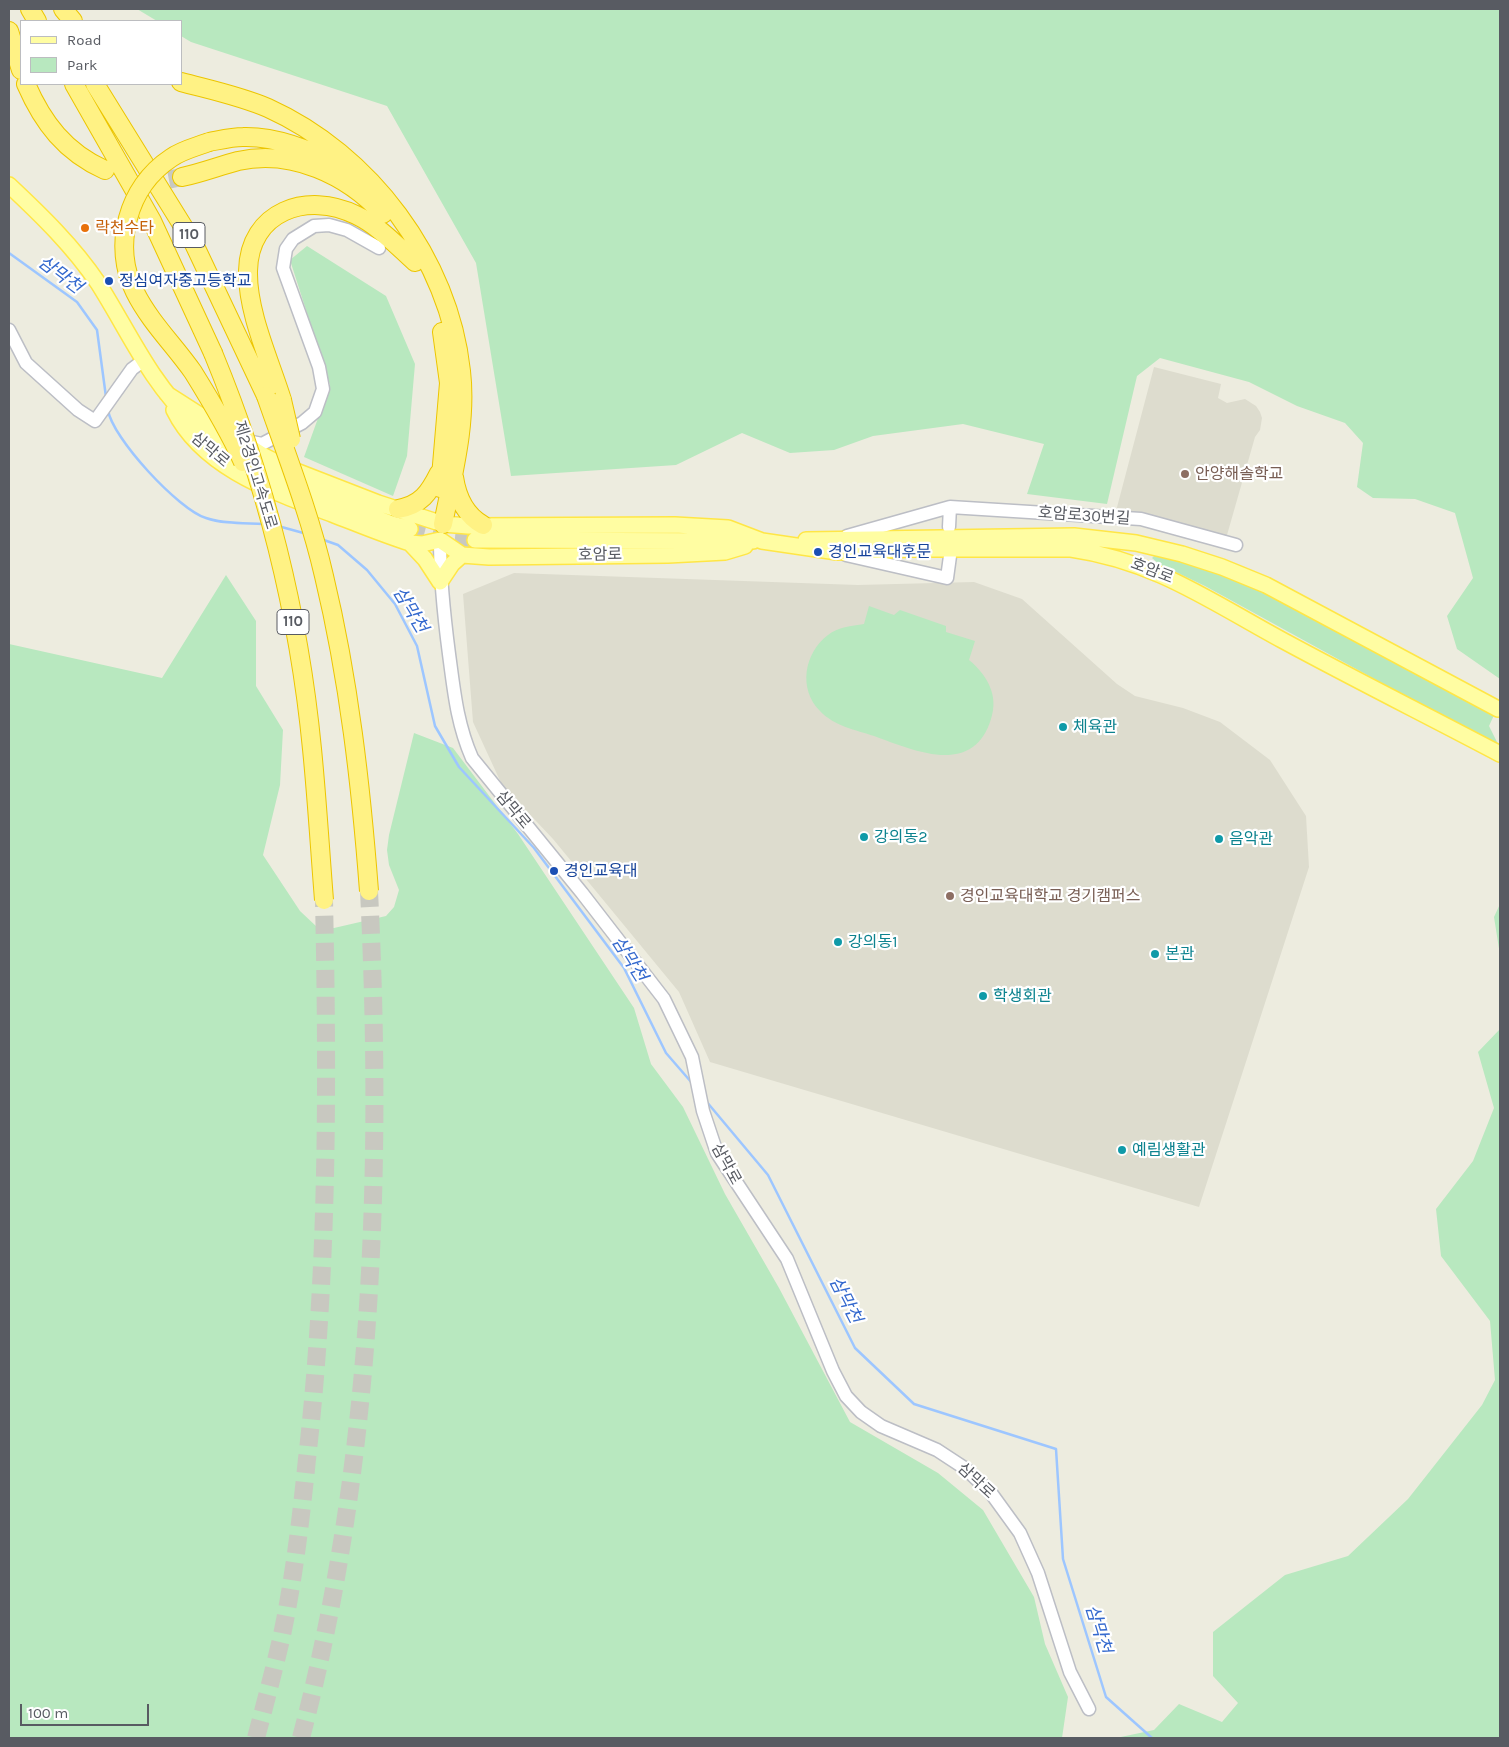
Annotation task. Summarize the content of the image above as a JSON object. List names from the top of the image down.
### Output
{
  "streets": {
    "highway": ["110", "제2경인고속도로"],
    "main road": ["삼막로", "호암로"],
    "street": ["호암로30번길"]
  },
  "crossings": [
    ["삼막로", "호암로"],
    ["호암로30번길", "호암로"]
  ],
  "water": ["삼막천"],
  "places": [
    "락천수타",
    "정심여자중고등학교",
    "안양해솔학교",
    "경인교육대후문",
    "체육관",
    "강의동2",
    "음악관",
    "경인교육대",
    "경인교육대학교 경기캠퍼스",
    "강의동1",
    "본관",
    "학생회관",
    "예림생활관"
  ],
  "legend": ["Road", "Park"],
  "scale_bar": "100 m"
}
